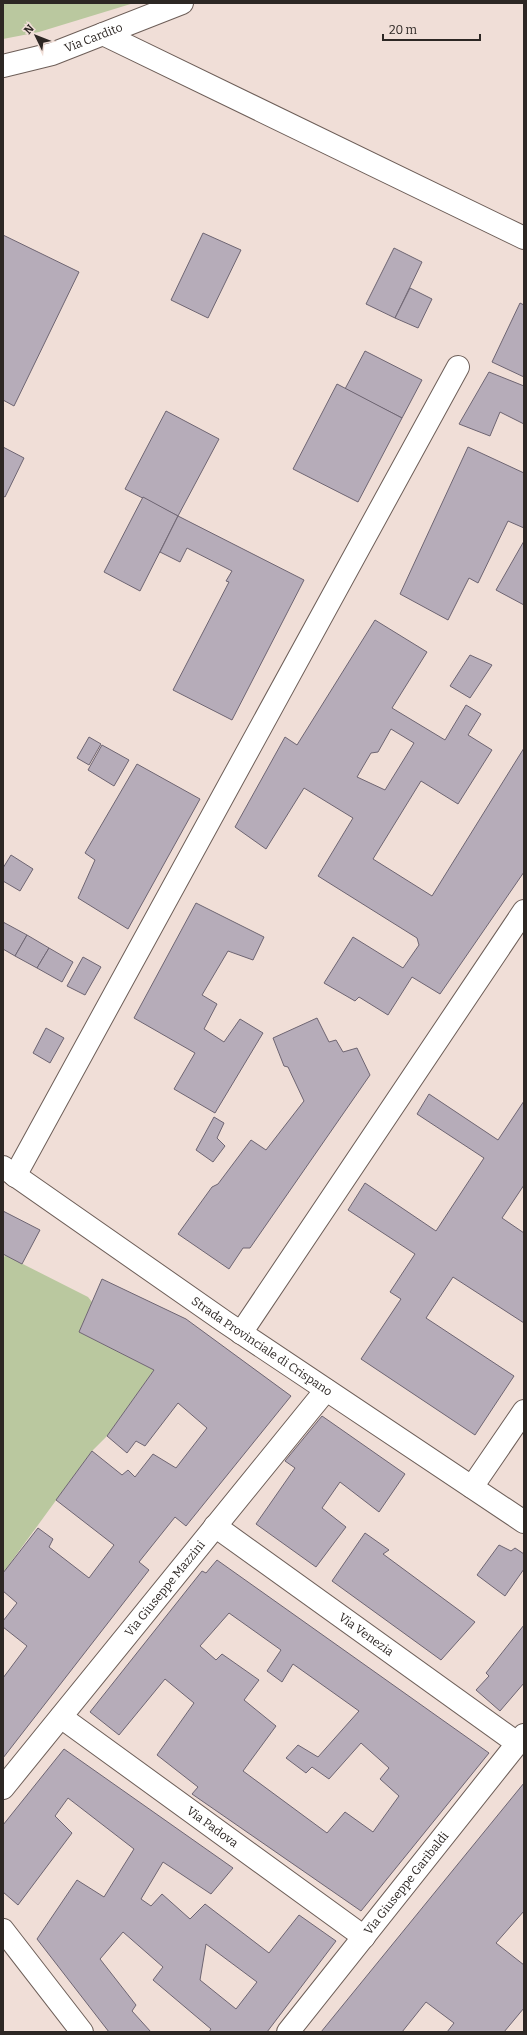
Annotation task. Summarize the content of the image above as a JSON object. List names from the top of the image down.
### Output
{
  "streets": {
    "street": [
      "Via Cardito",
      "Strada Provinciale di Crispano",
      "Via Giuseppe Mazzini",
      "Via Venezia",
      "Via Padova",
      "Via Giuseppe Garibaldi"
    ]
  },
  "crossings": [
    ["Strada Provinciale di Crispano", "Via Giuseppe Mazzini"],
    ["Via Giuseppe Mazzini", "Via Venezia"],
    ["Via Giuseppe Mazzini", "Via Padova"],
    ["Via Venezia", "Via Giuseppe Garibaldi"],
    ["Via Padova", "Via Giuseppe Garibaldi"]
  ],
  "scale_bar": "20 m",
  "north": "top left"
}
